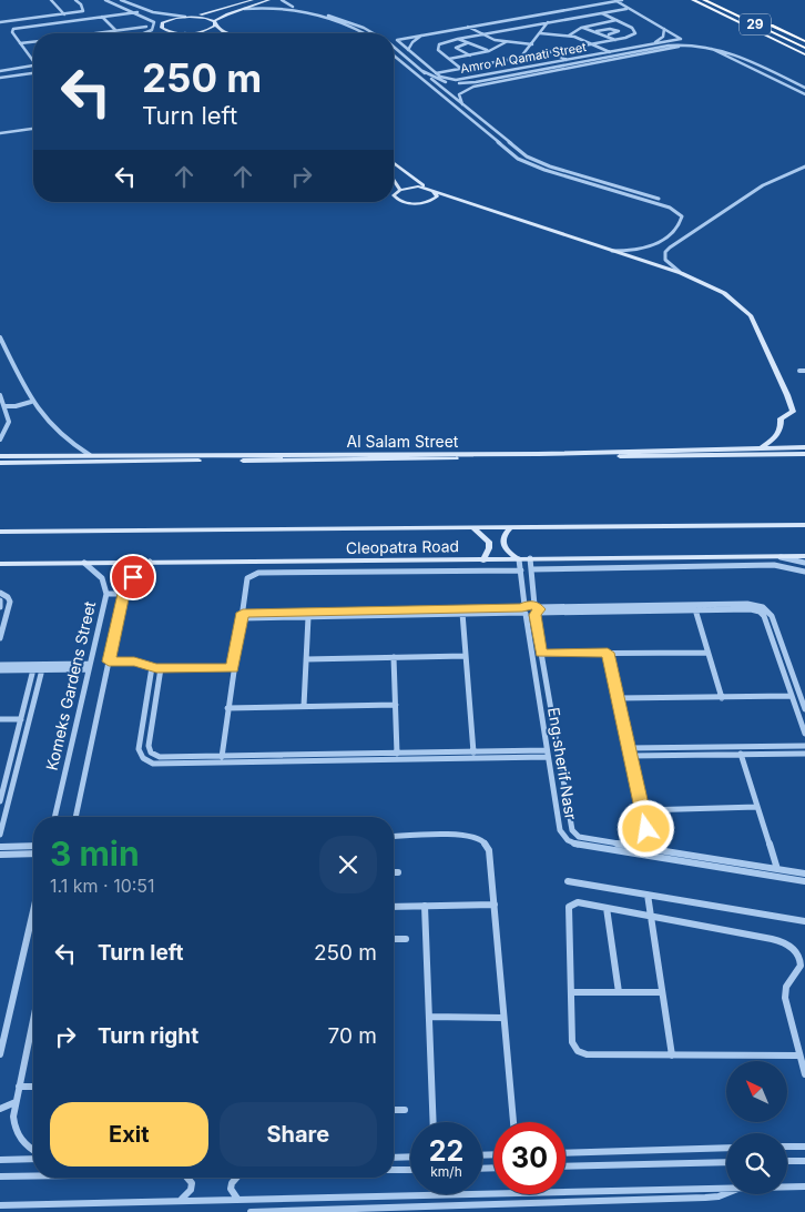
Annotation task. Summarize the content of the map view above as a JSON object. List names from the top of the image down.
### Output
{
  "streets": {
    "highway": ["29"],
    "main road": ["Al Salam Street", "Cleopatra Road"],
    "street": ["Amro Al Qamati Street", "Komeks Gardens Street", "Eng.sherif Nasr"]
  },
  "crossings": [
    ["Cleopatra Road", "Komeks Gardens Street"],
    ["Cleopatra Road", "Eng.sherif Nasr"]
  ],
  "north": "top left",
  "page": {
    "turn": ["250 m", "Turn left"],
    "heading": ["3 min", "1.1 km · 10:51"],
    "list": [
      {
        "name": "Turn left",
        "value": "250 m"
      },
      {
        "name": "Turn right",
        "value": "70 m"
      }
    ],
    "buttons": ["Exit", "Share"],
    "speed": "22 km/h",
    "limit": "30"
  }
}
